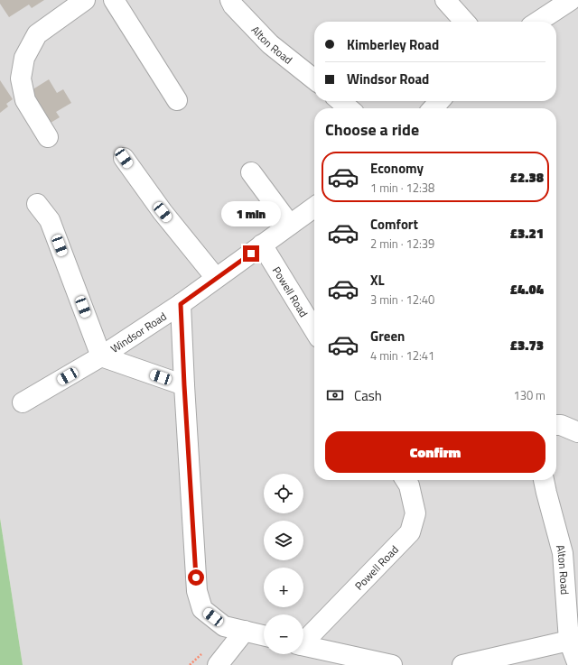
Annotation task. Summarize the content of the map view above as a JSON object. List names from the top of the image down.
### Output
{
  "streets": {
    "street": ["Alton Road", "Powell Road", "Windsor Road"]
  },
  "crossings": [
    ["Powell Road", "Windsor Road"]
  ],
  "page": {
    "banner": ["Kimberley Road", "Windsor Road"],
    "heading": "Choose a ride",
    "list": [
      {
        "name": "Economy",
        "note": "1 min · 12:38",
        "value": "£2.38"
      },
      {
        "name": "Comfort",
        "note": "2 min · 12:39",
        "value": "£3.21"
      },
      {
        "name": "XL",
        "note": "3 min · 12:40",
        "value": "£4.04"
      },
      {
        "name": "Green",
        "note": "4 min · 12:41",
        "value": "£3.73"
      }
    ],
    "bubble": "1 min",
    "pay": ["Cash", "130 m"],
    "buttons": "Confirm",
    "map_buttons": ["+", "−"]
  }
}
